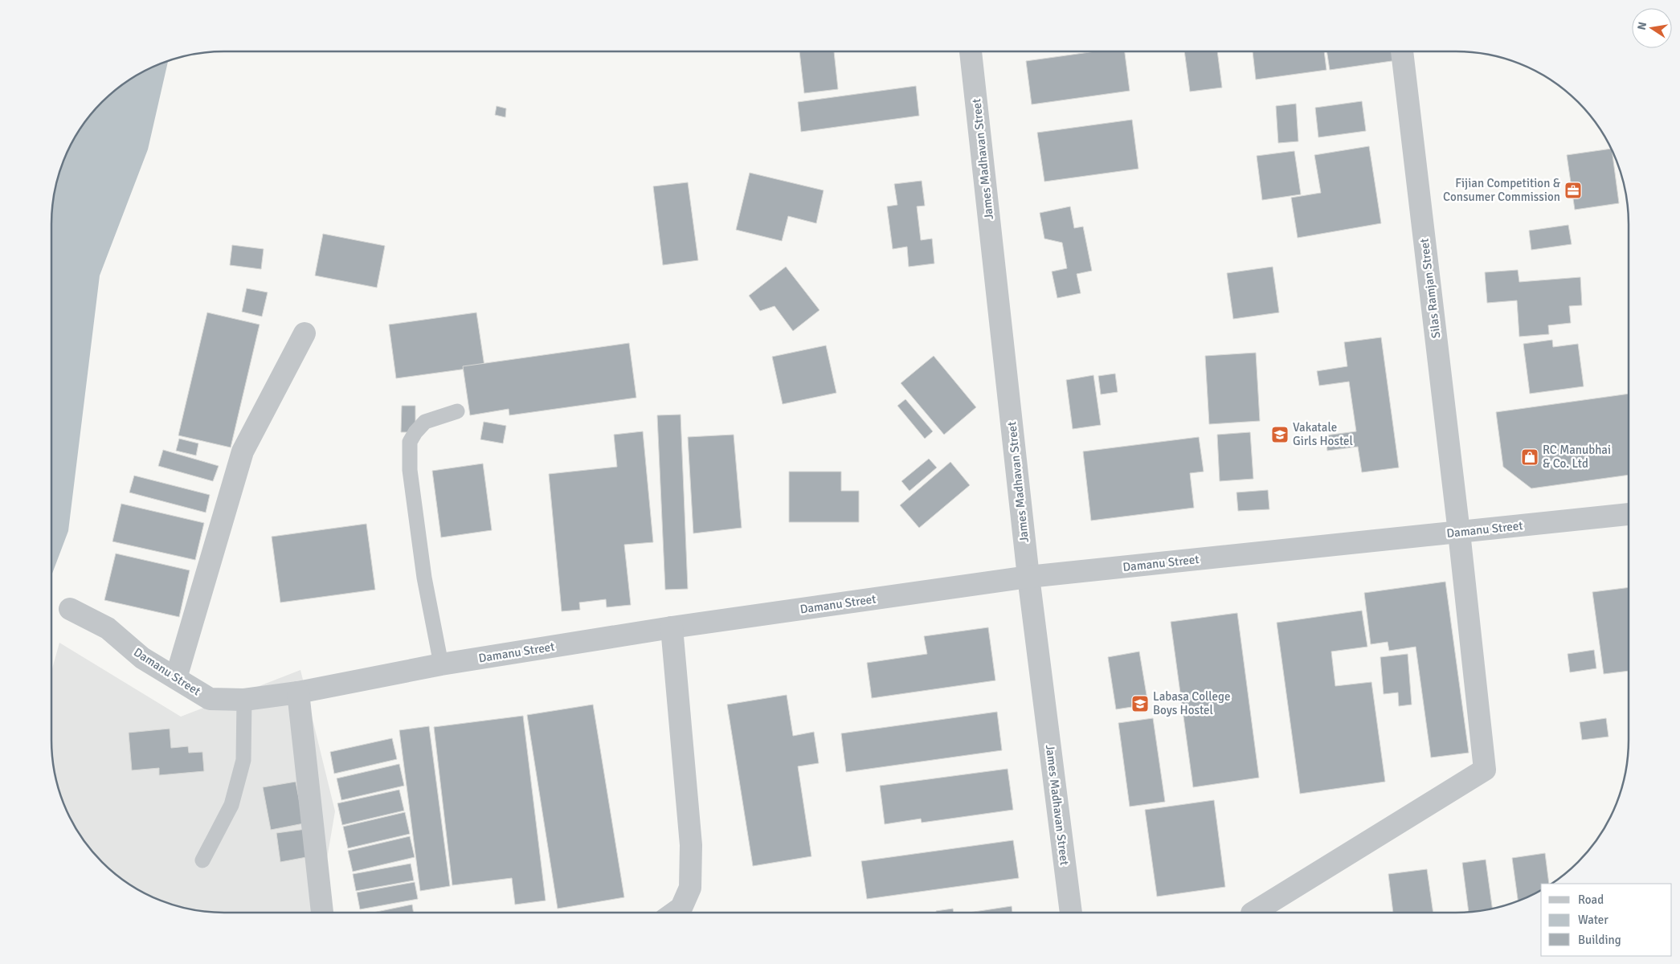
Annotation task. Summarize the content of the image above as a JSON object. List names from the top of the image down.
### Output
{
  "streets": {
    "street": ["James Madhavan Street", "Silas Ramjan Street", "Damanu Street"]
  },
  "crossings": [
    ["James Madhavan Street", "Damanu Street"],
    ["Silas Ramjan Street", "Damanu Street"]
  ],
  "places": {
    "office": ["Fijian Competition & Consumer Commission"],
    "school or university": ["Vakatale Girls Hostel", "Labasa College Boys Hostel"],
    "shop": ["RC Manubhai & Co. Ltd"]
  },
  "legend": ["Road", "Water", "Building"],
  "north": "left"
}
